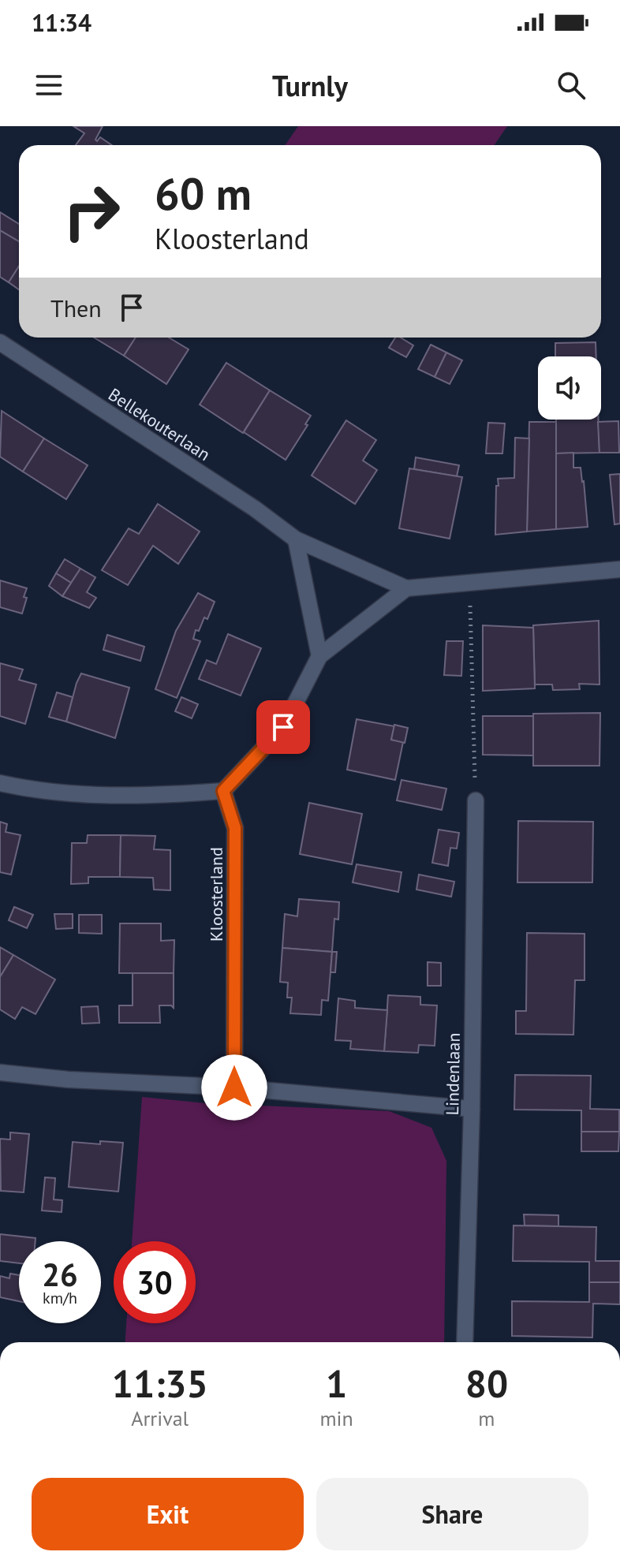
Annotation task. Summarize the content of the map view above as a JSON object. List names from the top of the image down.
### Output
{
  "streets": {
    "street": ["Bellekouterlaan", "Kloosterland", "Lindenlaan"]
  },
  "page": {
    "status": "11:34",
    "header": "Turnly",
    "turn": ["60 m", "Kloosterland"],
    "then": "Then",
    "speed": "26 km/h",
    "limit": "30",
    "eta": [
      "11:35",
      "Arrival",
      "1",
      "min",
      "80",
      "m"
    ],
    "buttons": ["Exit", "Share"]
  }
}
